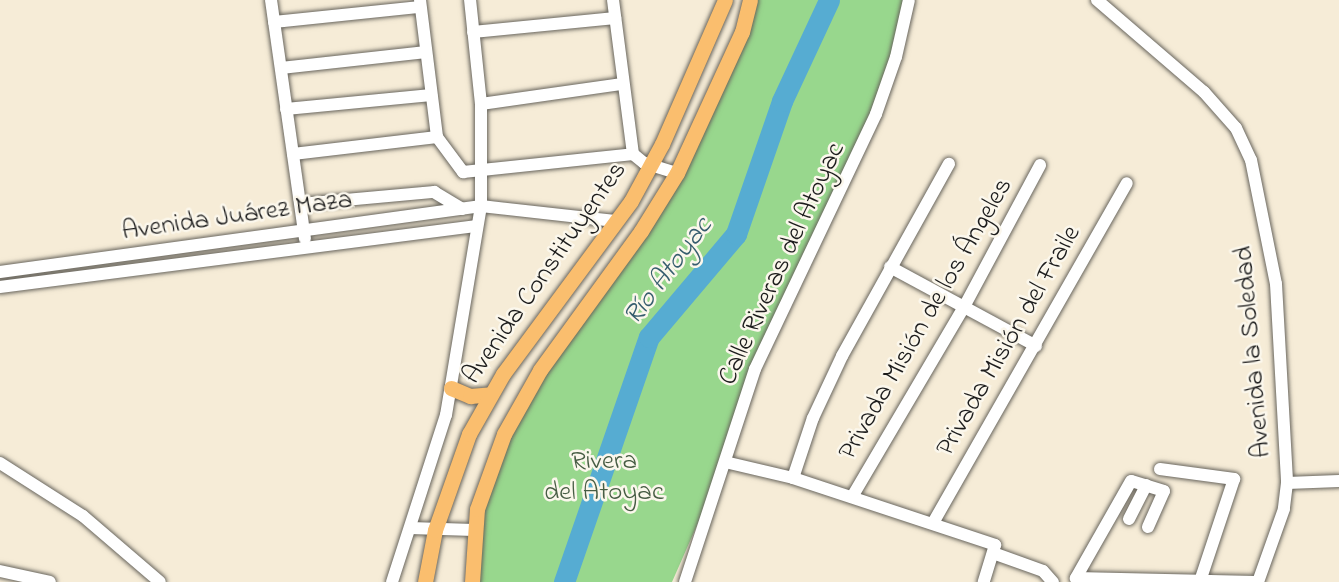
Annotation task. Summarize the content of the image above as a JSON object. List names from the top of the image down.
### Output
{
  "streets": {
    "main road": ["Avenida Constituyentes"],
    "street": [
      "Avenida Juárez Maza",
      "Calle Riveras del Atoyac",
      "Privada Misión de los Ángeles",
      "Privada Misión del Fraile",
      "Avenida la Soledad"
    ]
  },
  "crossings": [
    ["Avenida Juárez Maza", "Avenida Constituyentes"]
  ],
  "water": ["Río Atoyac"],
  "parks": ["Rivera del Atoyac"]
}
